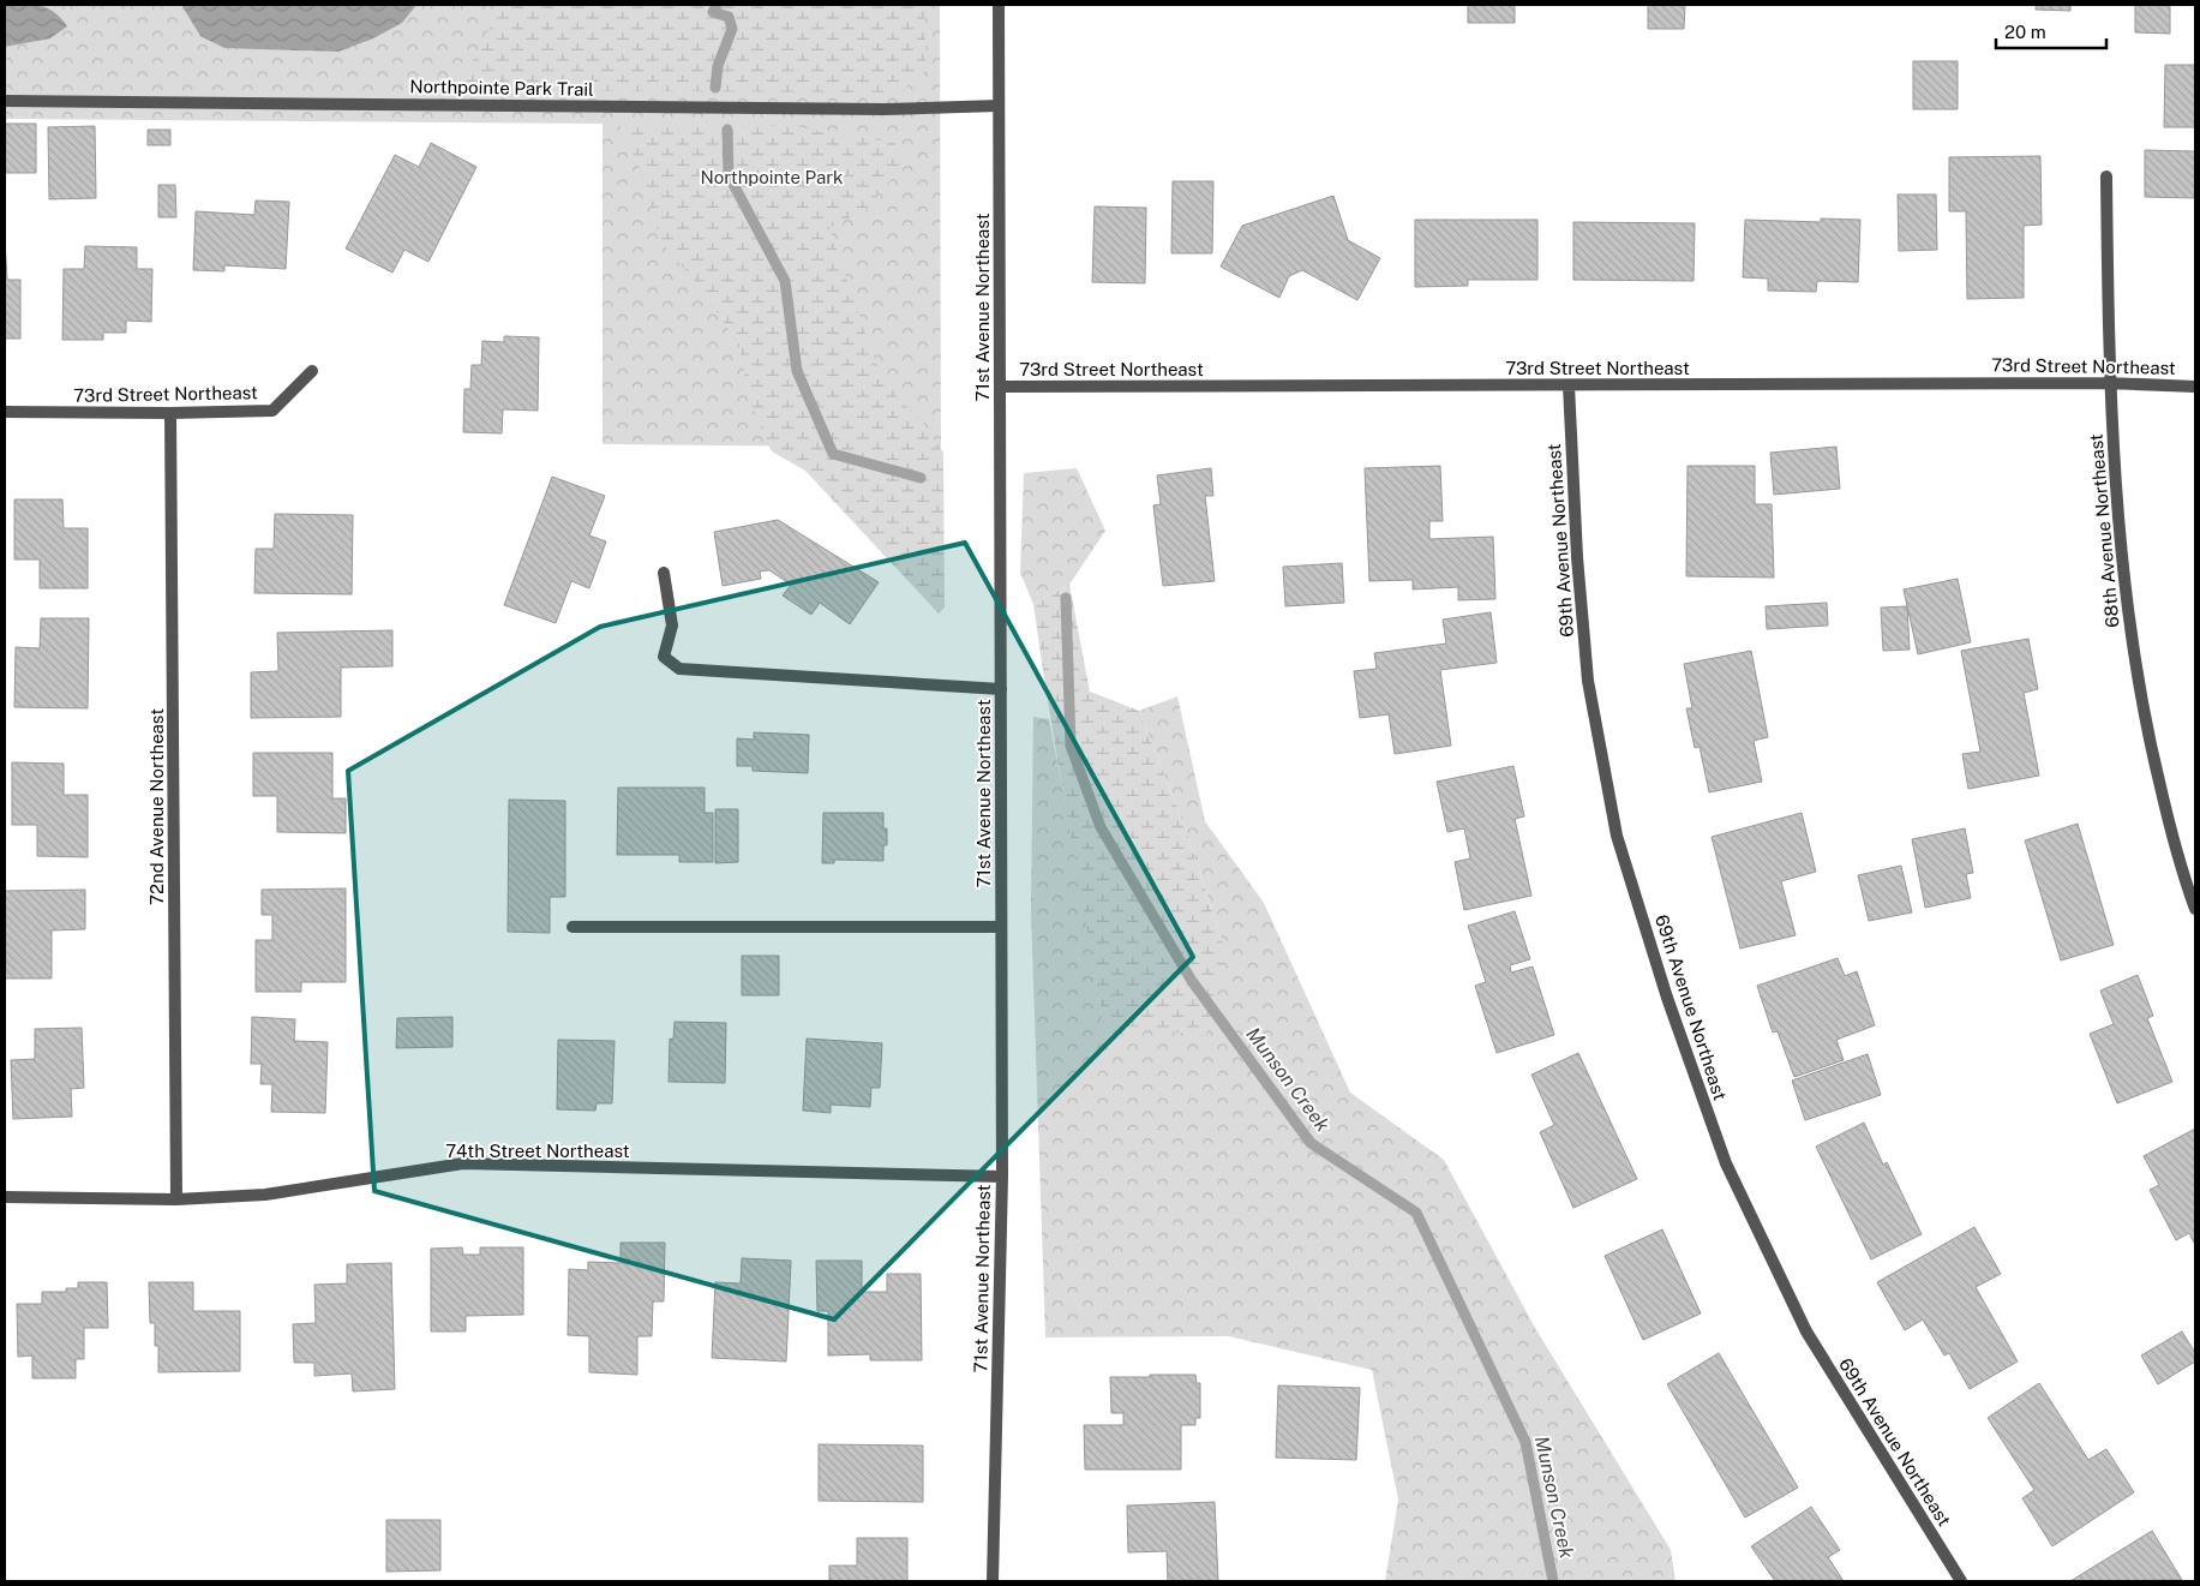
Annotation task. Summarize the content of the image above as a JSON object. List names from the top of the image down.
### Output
{
  "streets": {
    "street": [
      "Northpointe Park Trail",
      "71st Avenue Northeast",
      "73rd Street Northeast",
      "68th Avenue Northeast",
      "69th Avenue Northeast",
      "72nd Avenue Northeast",
      "74th Street Northeast"
    ]
  },
  "crossings": [
    ["Northpointe Park Trail", "71st Avenue Northeast"],
    ["71st Avenue Northeast", "73rd Street Northeast"],
    ["71st Avenue Northeast", "74th Street Northeast"],
    ["73rd Street Northeast", "68th Avenue Northeast"],
    ["73rd Street Northeast", "69th Avenue Northeast"],
    ["73rd Street Northeast", "72nd Avenue Northeast"],
    ["72nd Avenue Northeast", "74th Street Northeast"]
  ],
  "water": ["Munson Creek"],
  "parks": ["Northpointe Park"],
  "scale_bar": "20 m"
}
